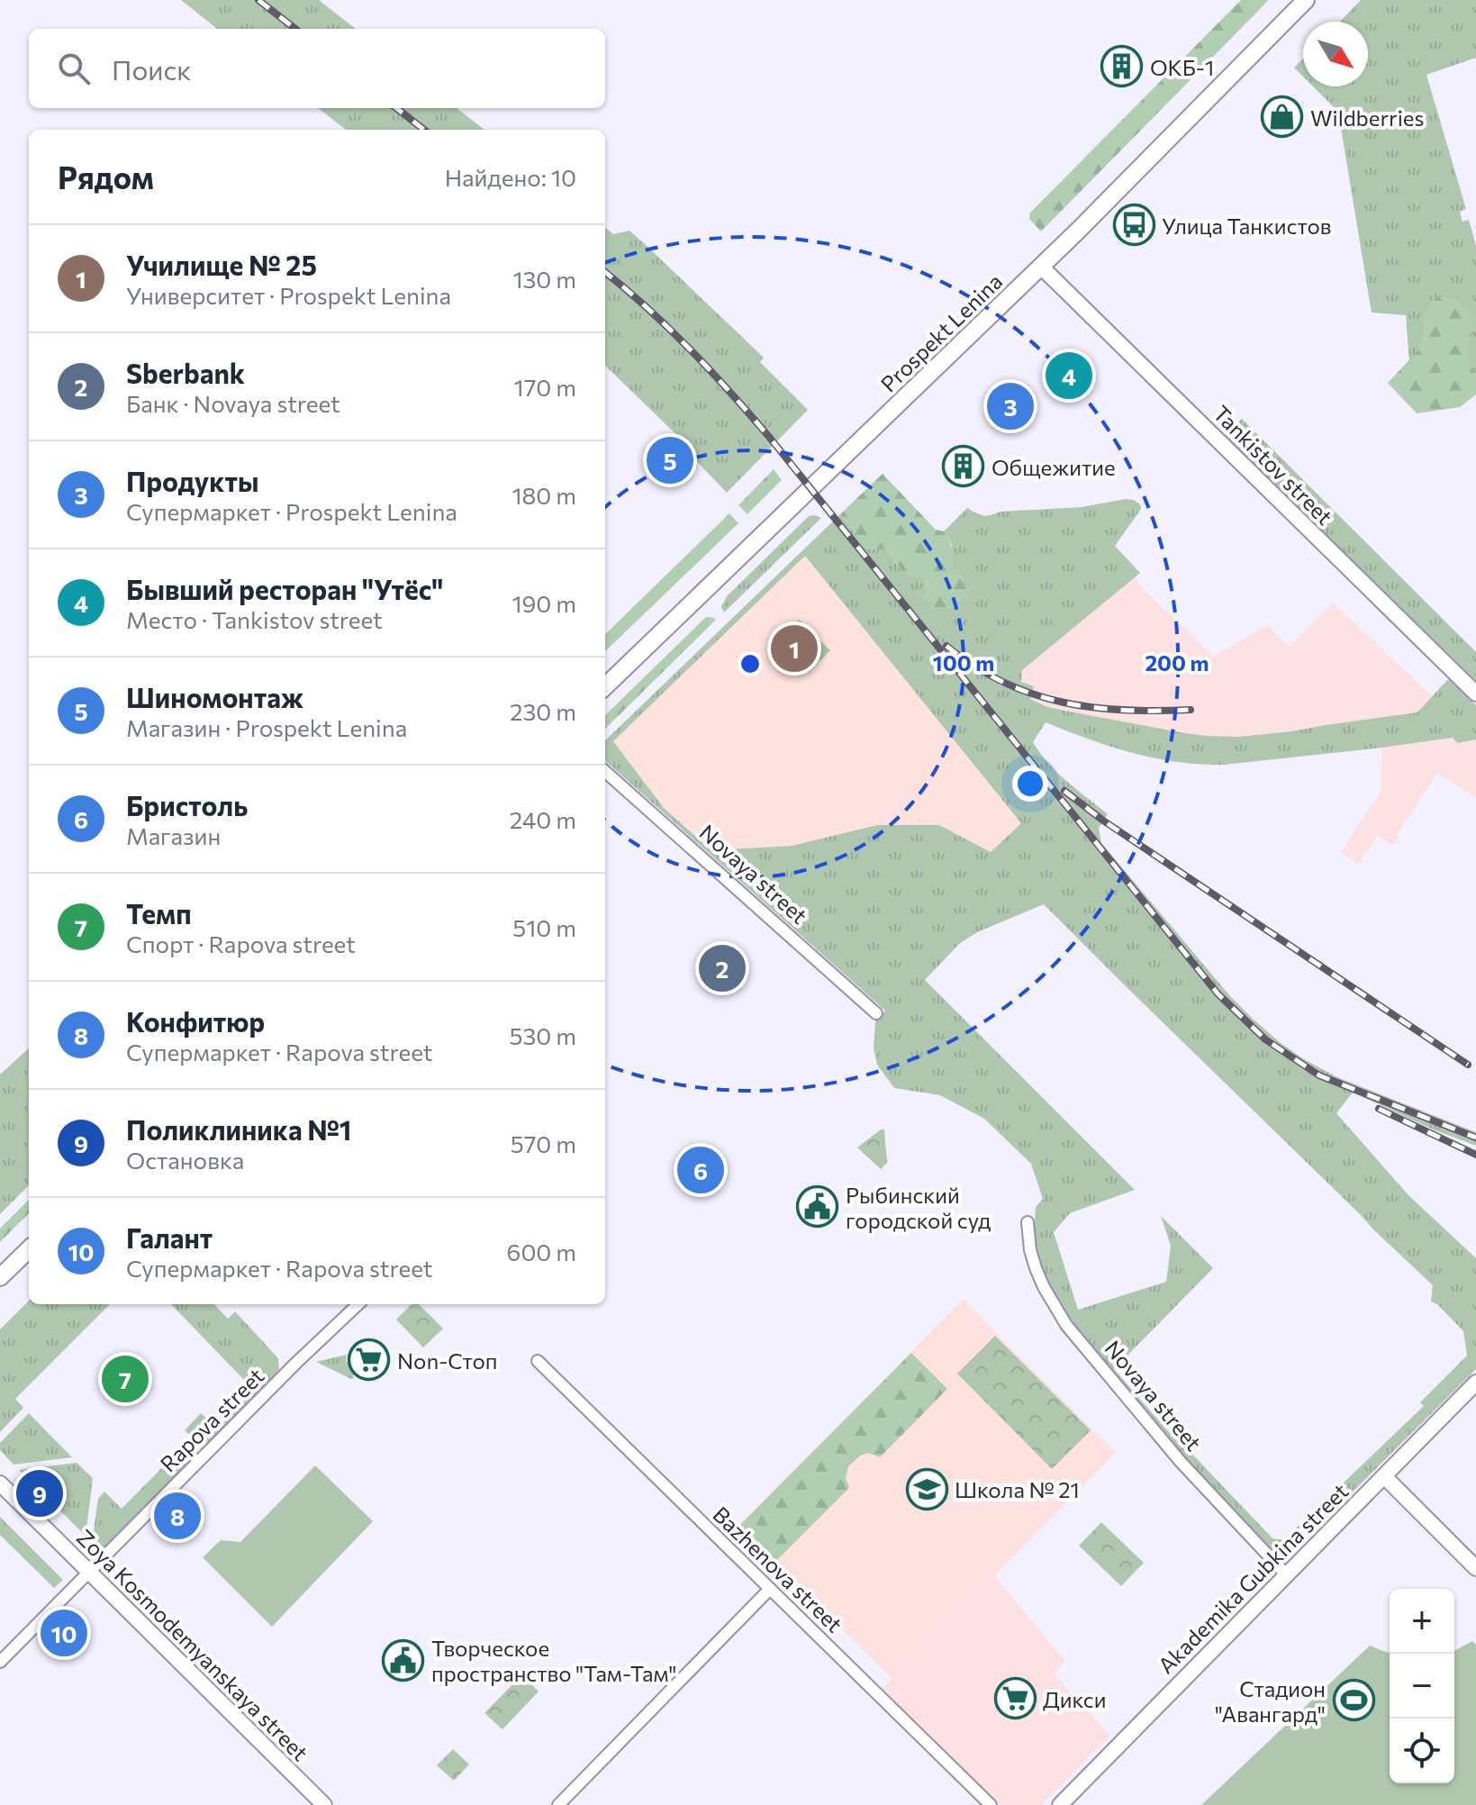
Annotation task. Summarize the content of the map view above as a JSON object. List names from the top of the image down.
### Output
{
  "streets": {
    "main road": ["Prospekt Lenina"],
    "street": [
      "Tankistov street",
      "Novaya street",
      "Rapova street",
      "Bazhenova street",
      "Akademika Gubkina street",
      "Zoya Kosmodemyanskaya street"
    ]
  },
  "crossings": [
    ["Prospekt Lenina", "Tankistov street"],
    ["Novaya street", "Akademika Gubkina street"],
    ["Rapova street", "Zoya Kosmodemyanskaya street"]
  ],
  "places": {
    "building": ["ОКБ-1", "Общежитие"],
    "shop": ["Wildberries"],
    "bus stop": ["Улица Танкистов"],
    "public building": ["Рыбинский городской суд", "Творческое пространство \"Там-Там\""],
    "supermarket": ["Non-Стоп", "Дикси"],
    "school or university": ["Школа № 21"],
    "sports": ["Стадион \"Авангард\""]
  },
  "north": "bottom right",
  "page": {
    "search": "Поиск",
    "heading": ["Рядом", "Найдено: 10"],
    "list": [
      {
        "mark": "1",
        "name": "Училище № 25",
        "note": "Университет · Prospekt Lenina",
        "value": "130 m"
      },
      {
        "mark": "2",
        "name": "Sberbank",
        "note": "Банк · Novaya street",
        "value": "170 m"
      },
      {
        "mark": "3",
        "name": "Продукты",
        "note": "Супермаркет · Prospekt Lenina",
        "value": "180 m"
      },
      {
        "mark": "4",
        "name": "Бывший ресторан \"Утёс\"",
        "note": "Место · Tankistov street",
        "value": "190 m"
      },
      {
        "mark": "5",
        "name": "Шиномонтаж",
        "note": "Магазин · Prospekt Lenina",
        "value": "230 m"
      },
      {
        "mark": "6",
        "name": "Бристоль",
        "note": "Магазин",
        "value": "240 m"
      },
      {
        "mark": "7",
        "name": "Темп",
        "note": "Спорт · Rapova street",
        "value": "510 m"
      },
      {
        "mark": "8",
        "name": "Конфитюр",
        "note": "Супермаркет · Rapova street",
        "value": "530 m"
      },
      {
        "mark": "9",
        "name": "Поликлиника №1",
        "note": "Остановка",
        "value": "570 m"
      },
      {
        "mark": "10",
        "name": "Галант",
        "note": "Супермаркет · Rapova street",
        "value": "600 m"
      }
    ],
    "pins": [
      "4",
      "3",
      "5",
      "1",
      "2",
      "6",
      "7",
      "9",
      "8",
      "10"
    ],
    "map_buttons": ["+", "−"]
  },
  "rings": ["100 m", "200 m"]
}
